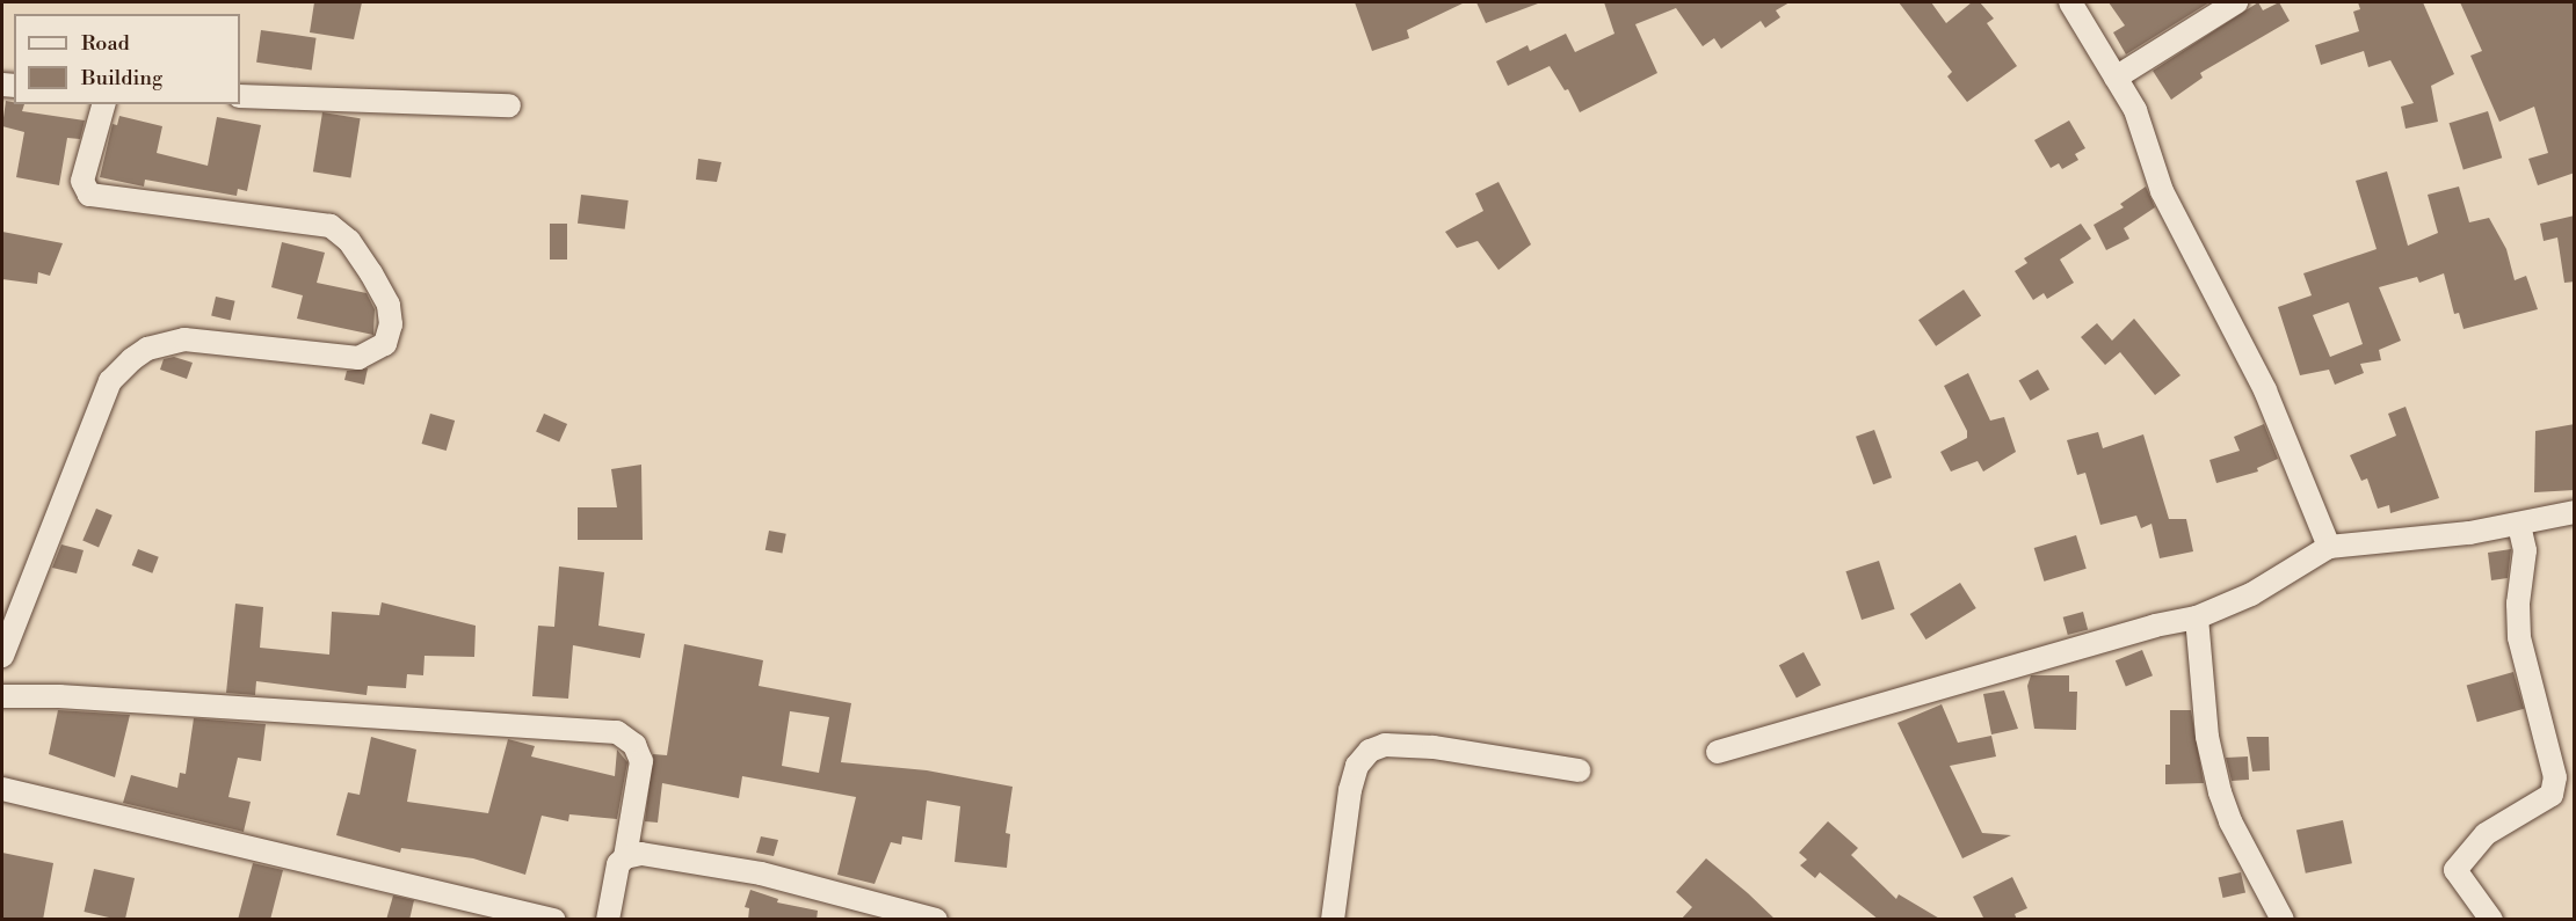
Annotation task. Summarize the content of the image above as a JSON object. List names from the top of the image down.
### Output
{
  "legend": ["Road", "Building"]
}
